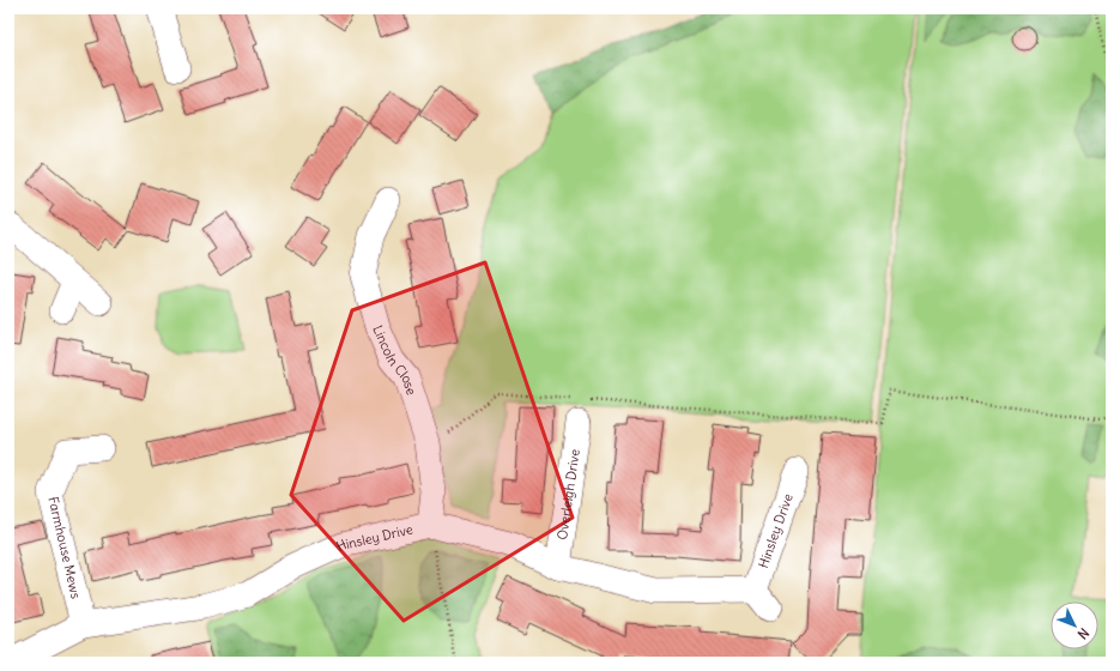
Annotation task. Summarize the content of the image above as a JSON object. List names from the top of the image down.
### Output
{
  "streets": {
    "street": [
      "Lincoln Close",
      "Overleigh Drive",
      "Hinsley Drive",
      "Farmhouse Mews"
    ]
  },
  "crossings": [
    ["Lincoln Close", "Hinsley Drive"],
    ["Overleigh Drive", "Hinsley Drive"],
    ["Hinsley Drive", "Farmhouse Mews"]
  ],
  "north": "bottom right"
}
